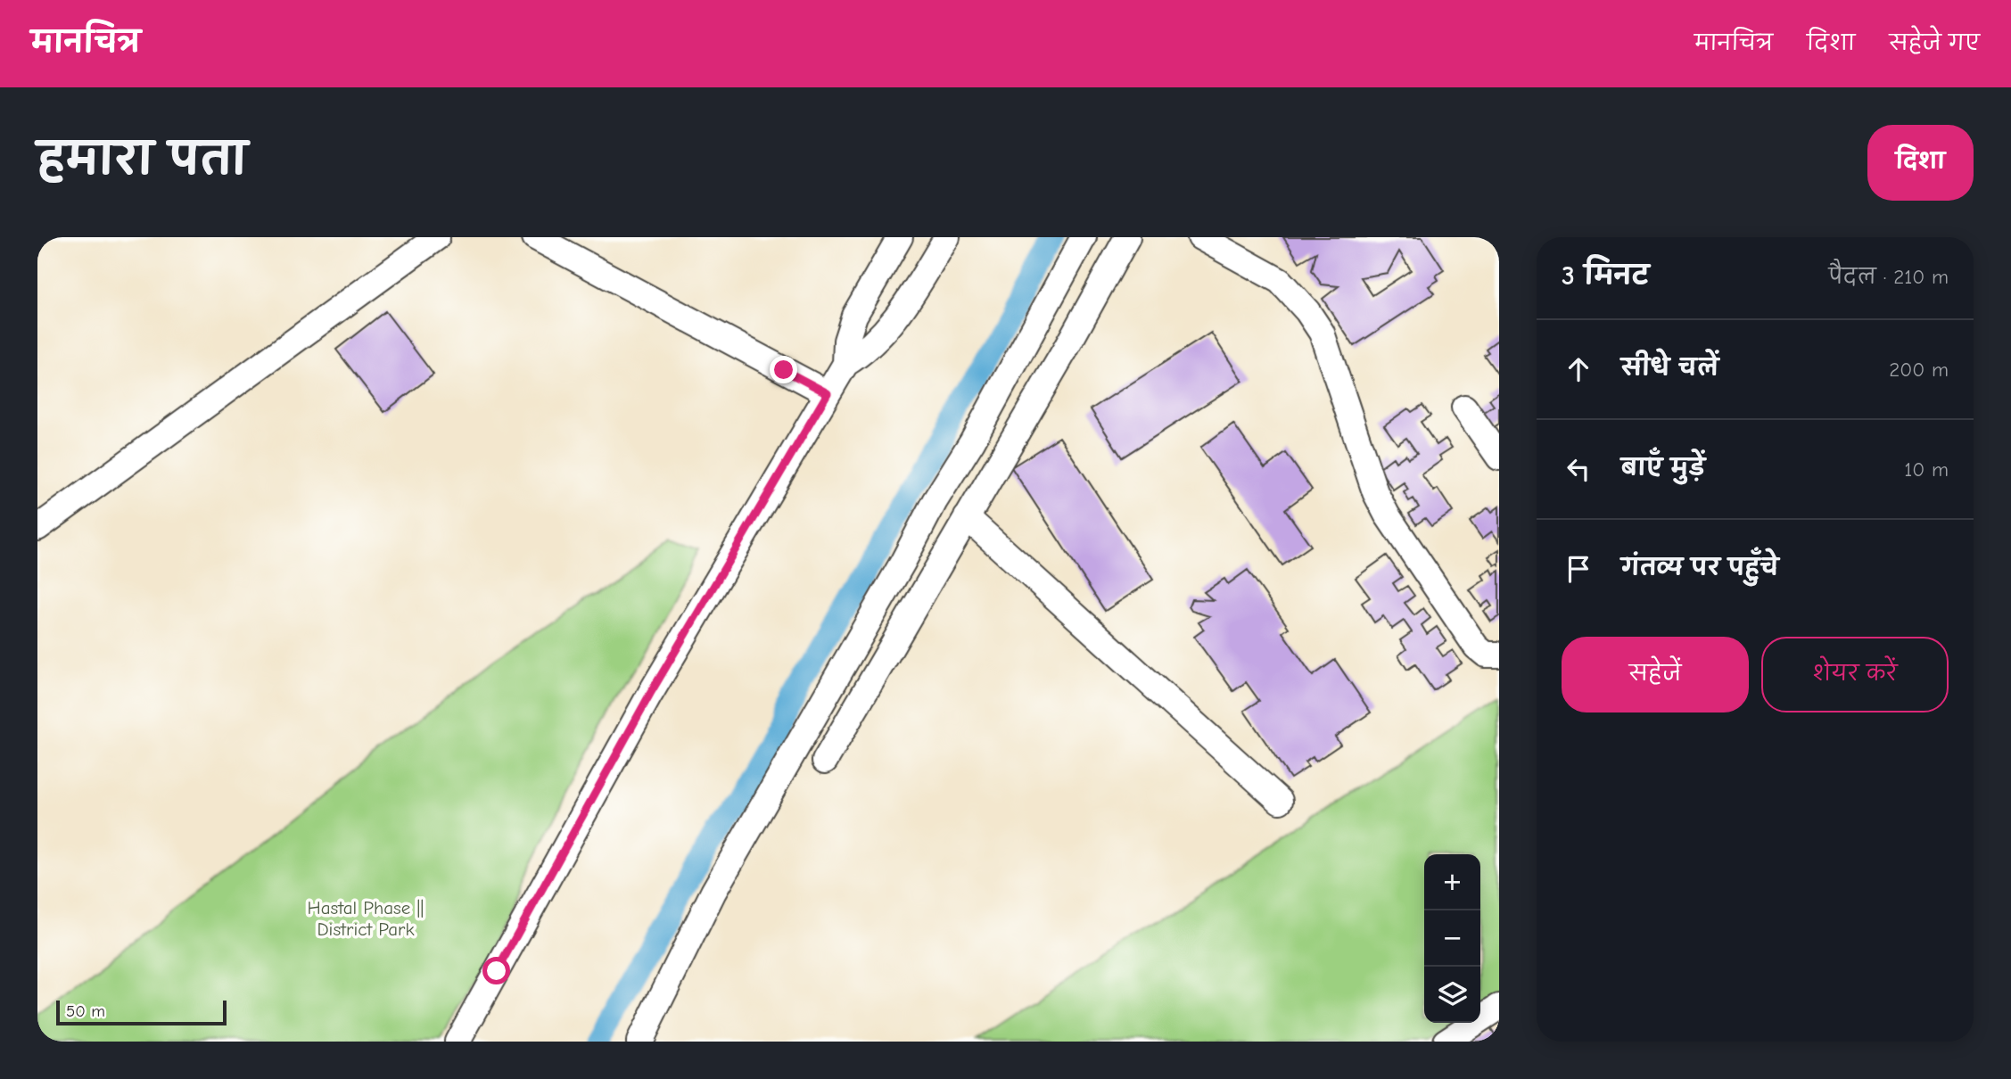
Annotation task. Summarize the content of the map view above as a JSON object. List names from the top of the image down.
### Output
{
  "parks": ["Hastal Phase || District Park"],
  "scale_bar": "50 m",
  "page": {
    "header": "मानचित्र",
    "nav": ["मानचित्र", "दिशा", "सहेजे गए"],
    "title": "हमारा पता",
    "buttons": [
      "दिशा",
      ["सहेजें", "शेयर करें"]
    ],
    "heading": ["3 मिनट", "पैदल · 210 m"],
    "list": [
      ["सीधे चलें", "200 m"],
      ["बाएँ मुड़ें", "10 m"],
      "गंतव्य पर पहुँचे"
    ],
    "map_buttons": ["+", "−"],
    "scale": "50 m"
  }
}
